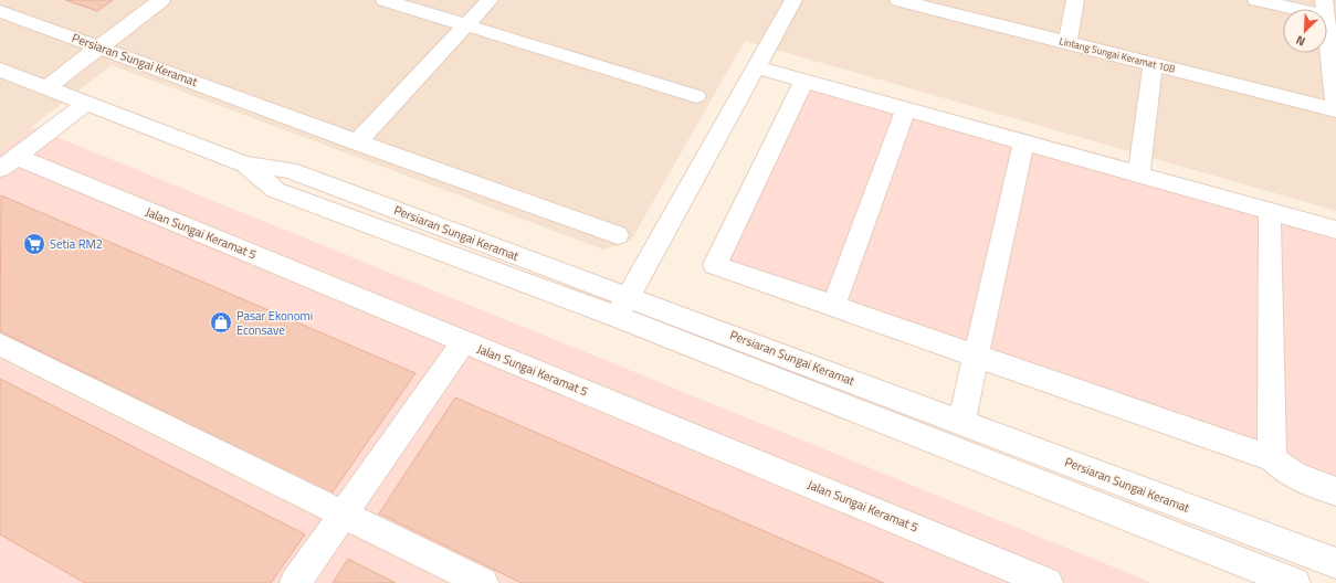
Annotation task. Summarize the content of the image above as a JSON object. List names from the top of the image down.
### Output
{
  "streets": {
    "street": ["Lintang Sungai Keramat 10B", "Persiaran Sungai Keramat", "Jalan Sungai Keramat 5"]
  },
  "places": {
    "supermarket": ["Setia RM2"],
    "shop": ["Pasar Ekonomi Econsave"]
  },
  "north": "bottom left"
}
